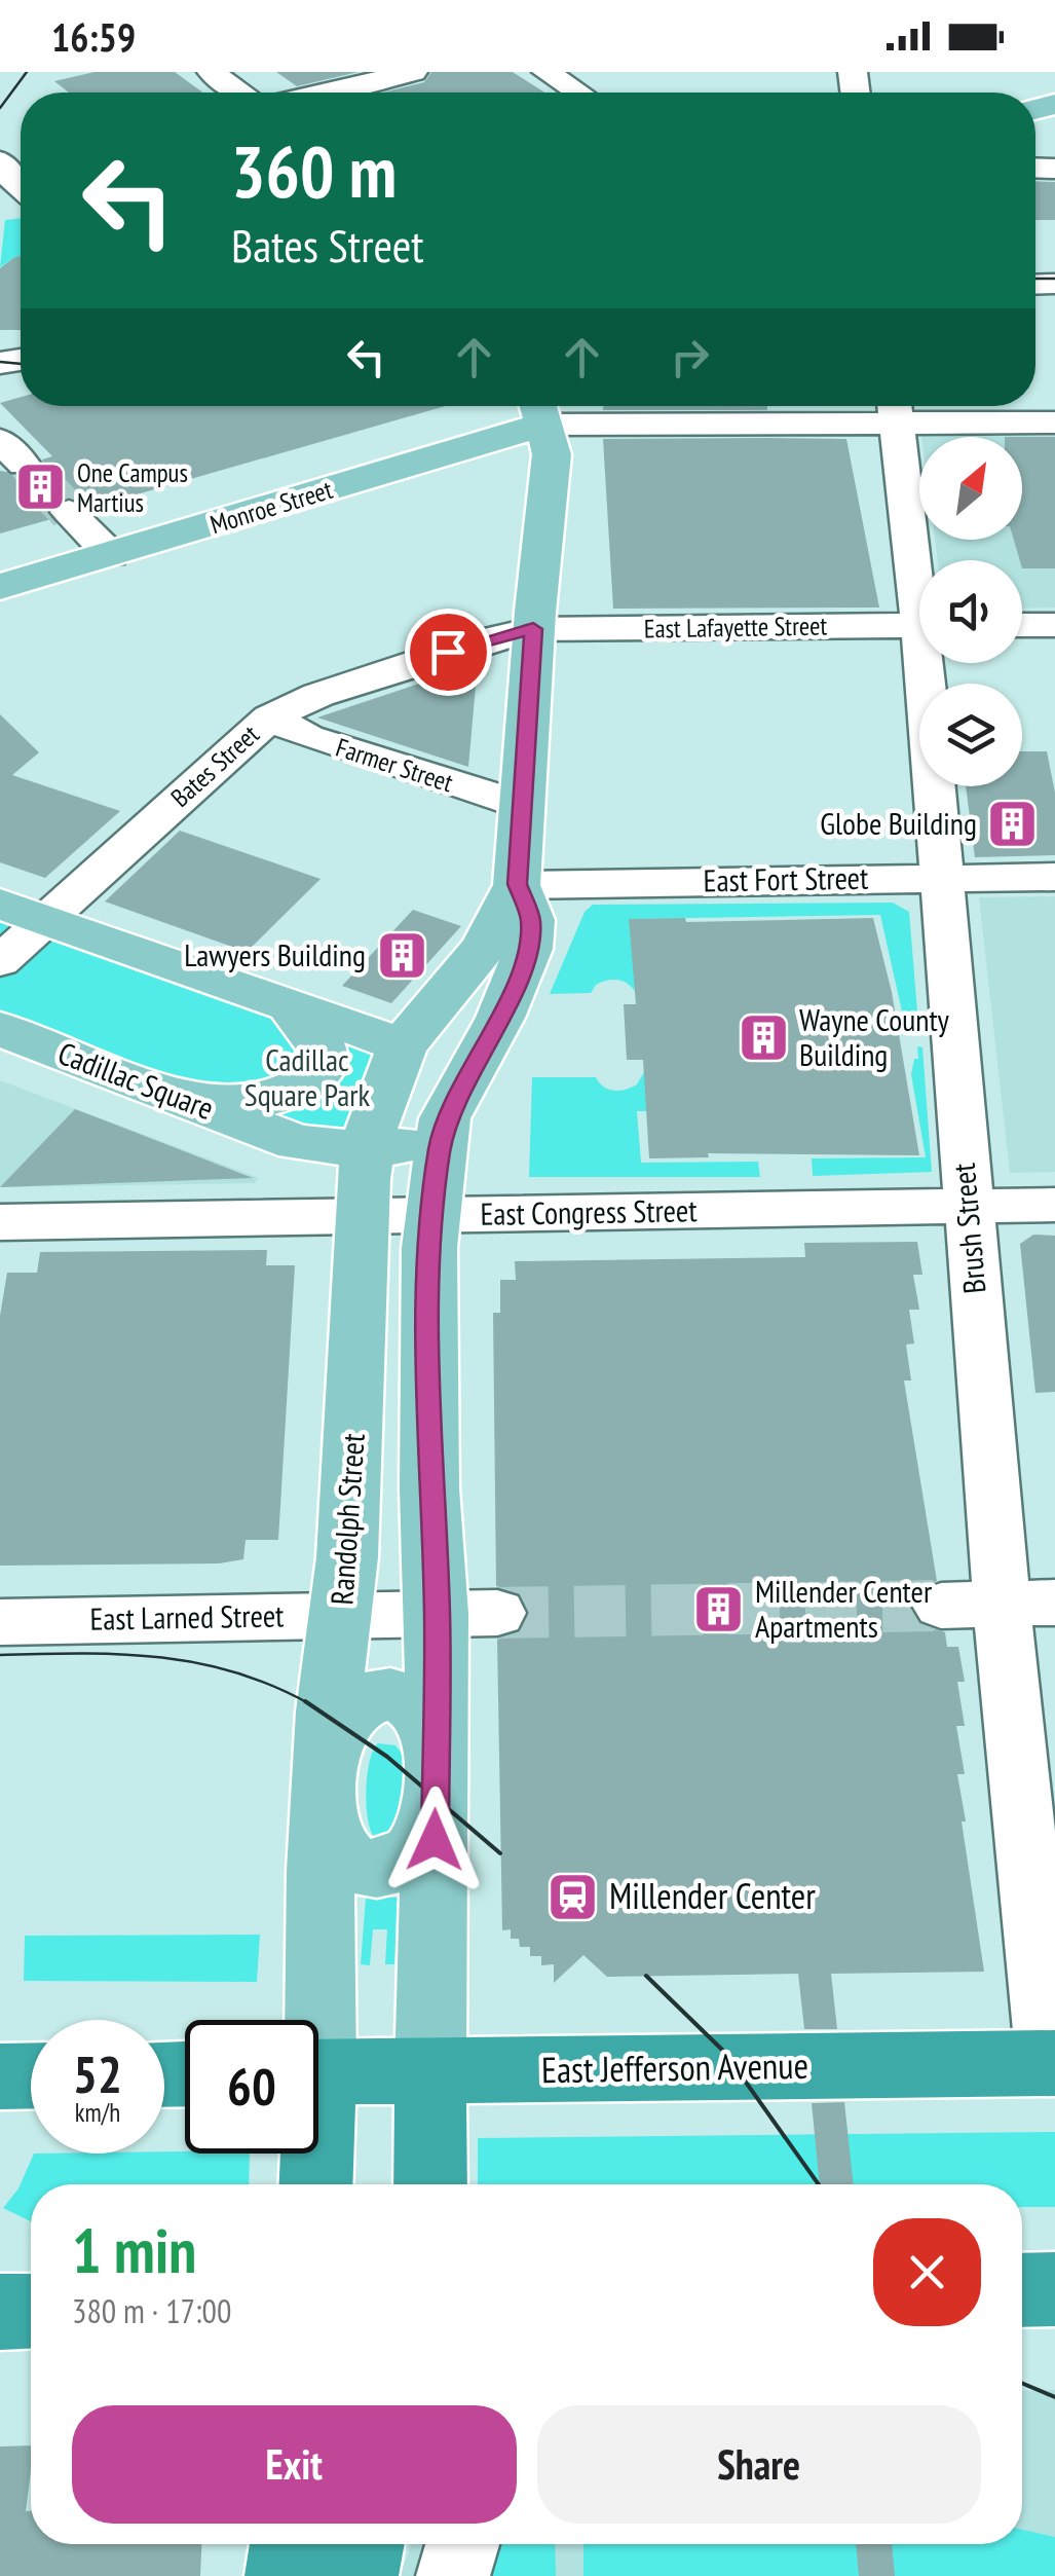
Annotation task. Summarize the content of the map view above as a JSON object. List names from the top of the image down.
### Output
{
  "streets": {
    "highway": ["Randolph Street", "East Jefferson Avenue"],
    "main road": ["Monroe Street", "Cadillac Square"],
    "street": [
      "East Lafayette Street",
      "Farmer Street",
      "Bates Street",
      "East Fort Street",
      "East Congress Street",
      "Brush Street",
      "East Larned Street"
    ]
  },
  "crossings": [
    ["Monroe Street", "Brush Street"],
    ["Monroe Street", "Randolph Street"],
    ["East Lafayette Street", "Bates Street"],
    ["East Lafayette Street", "Randolph Street"],
    ["Farmer Street", "Bates Street"],
    ["Farmer Street", "Randolph Street"],
    ["Bates Street", "Randolph Street"],
    ["East Fort Street", "Brush Street"],
    ["East Fort Street", "Randolph Street"],
    ["Cadillac Square", "Randolph Street"],
    ["East Congress Street", "Brush Street"],
    ["East Congress Street", "Randolph Street"],
    ["Brush Street", "East Jefferson Avenue"],
    ["Randolph Street", "East Larned Street"],
    ["Randolph Street", "East Jefferson Avenue"]
  ],
  "parks": ["Cadillac Square Park"],
  "places": {
    "building": [
      "One Campus Martius",
      "Globe Building",
      "Lawyers Building",
      "Wayne County Building",
      "Millender Center Apartments"
    ],
    "station": ["Millender Center"]
  },
  "north": "top right",
  "page": {
    "status": "16:59",
    "turn": ["360 m", "Bates Street"],
    "speed": "52 km/h",
    "limit": "60",
    "heading": ["1 min", "380 m · 17:00"],
    "buttons": ["Exit", "Share"]
  }
}
